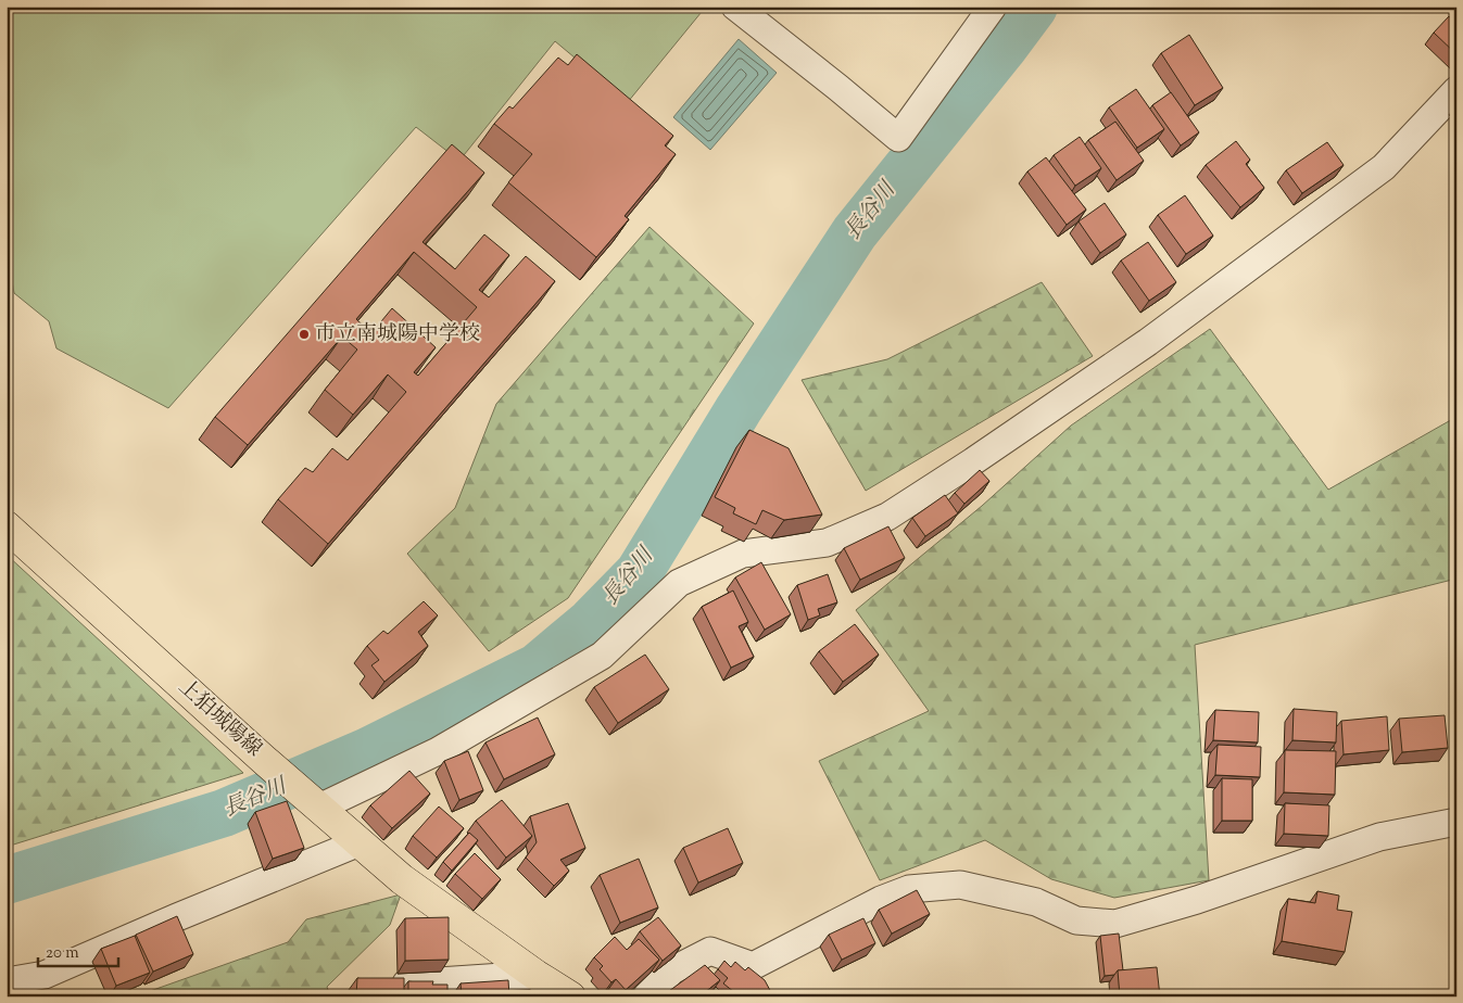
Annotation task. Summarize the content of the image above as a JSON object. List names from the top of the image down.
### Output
{
  "streets": {
    "main road": ["上狛城陽線"]
  },
  "water": ["長谷川"],
  "places": ["市立南城陽中学校"],
  "scale_bar": "20 m"
}
